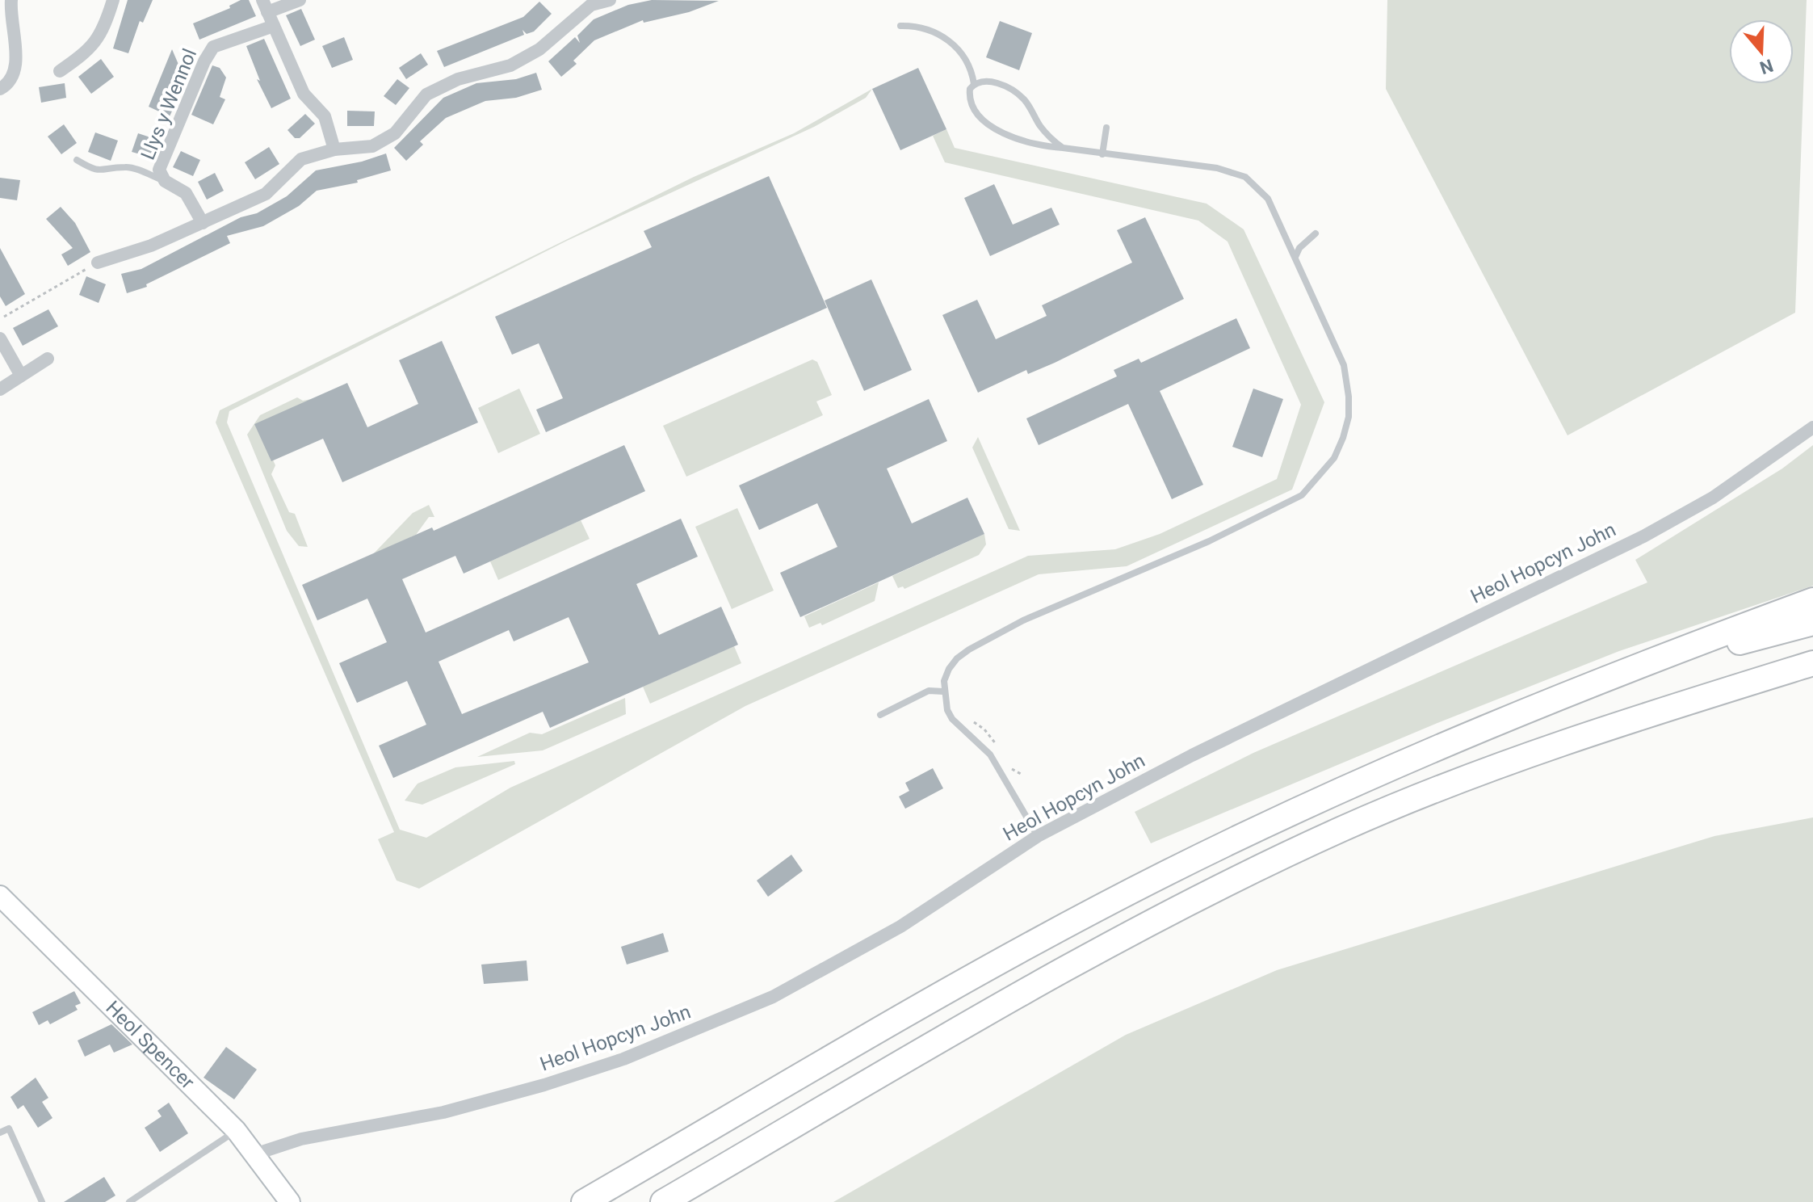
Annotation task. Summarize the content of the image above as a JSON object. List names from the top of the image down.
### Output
{
  "streets": {
    "street": ["Llys y Wennol", "Heol Hopcyn John", "Heol Spencer"]
  },
  "crossings": [
    ["Heol Hopcyn John", "Heol Spencer"]
  ],
  "north": "bottom"
}
